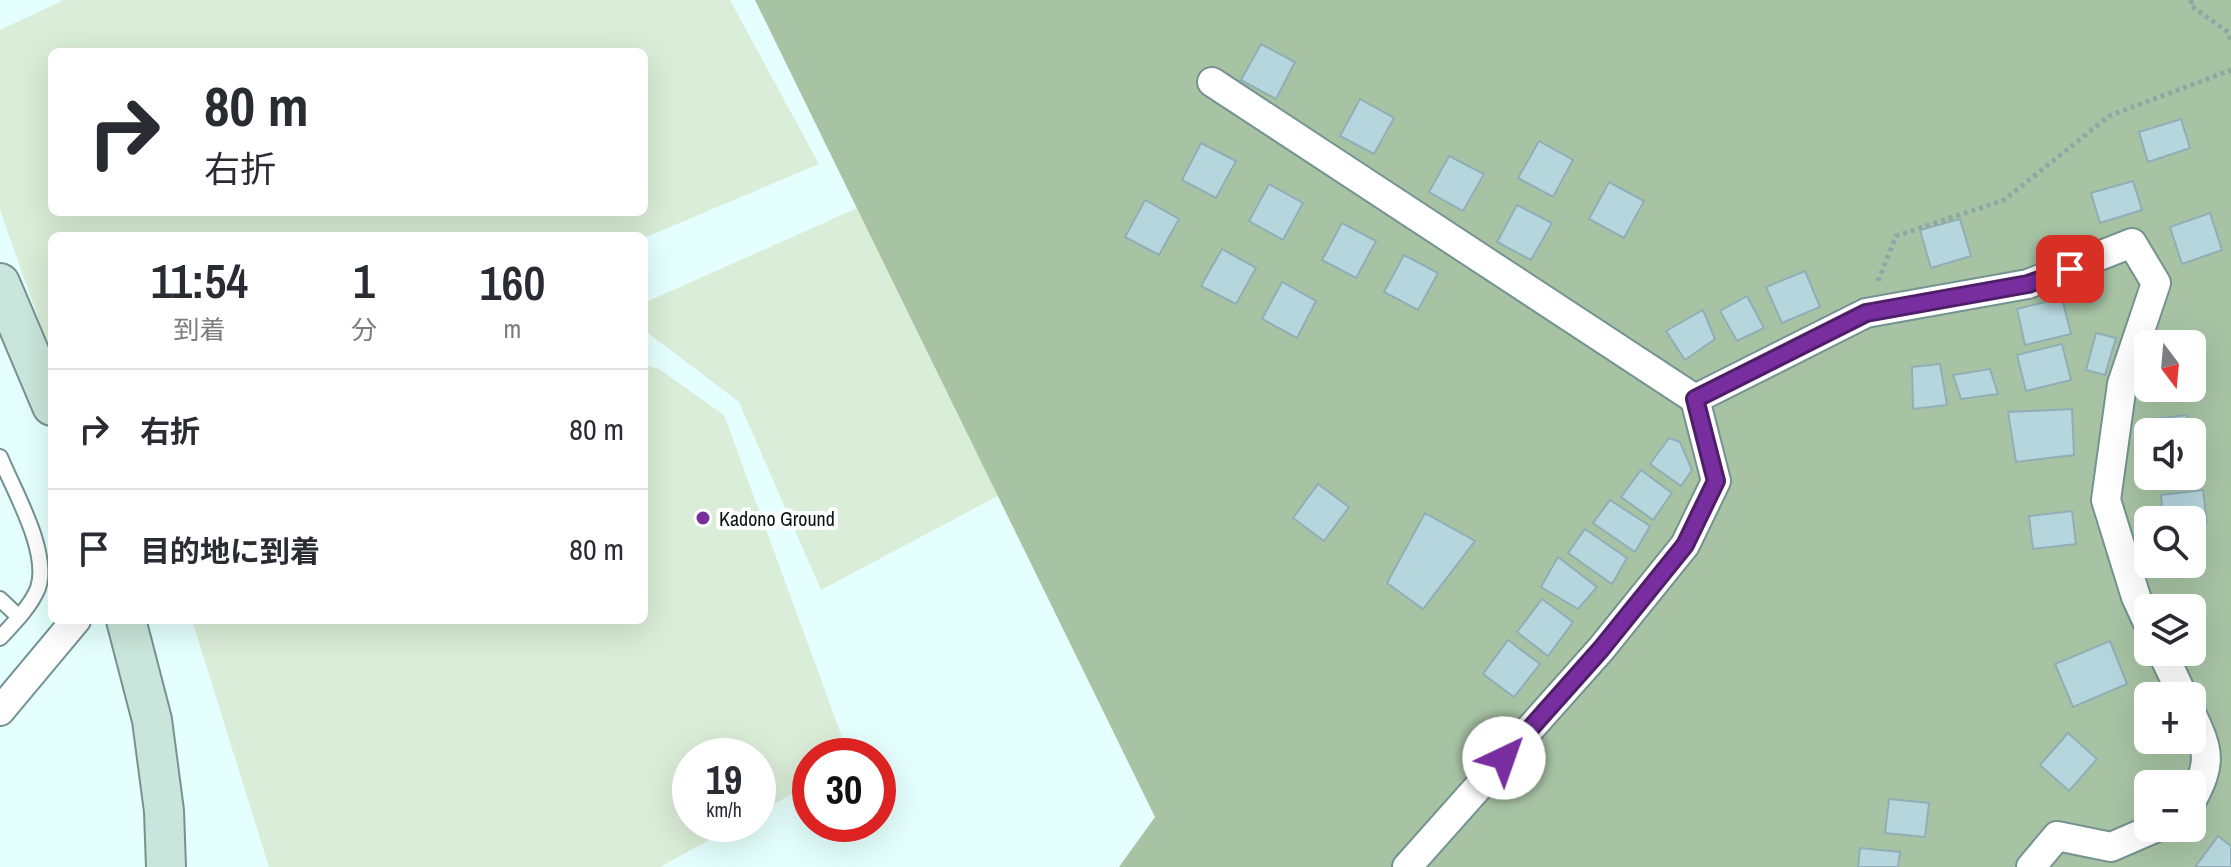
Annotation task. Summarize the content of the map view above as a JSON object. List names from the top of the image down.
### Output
{
  "places": ["Kadono Ground"],
  "north": "bottom",
  "page": {
    "turn": ["80 m", "右折"],
    "eta": [
      "11:54",
      "到着",
      "1",
      "分",
      "160",
      "m"
    ],
    "map_buttons": ["+", "−"],
    "list": [
      {
        "name": "右折",
        "value": "80 m"
      },
      {
        "name": "目的地に到着",
        "value": "80 m"
      }
    ],
    "speed": "19 km/h",
    "limit": "30"
  }
}
